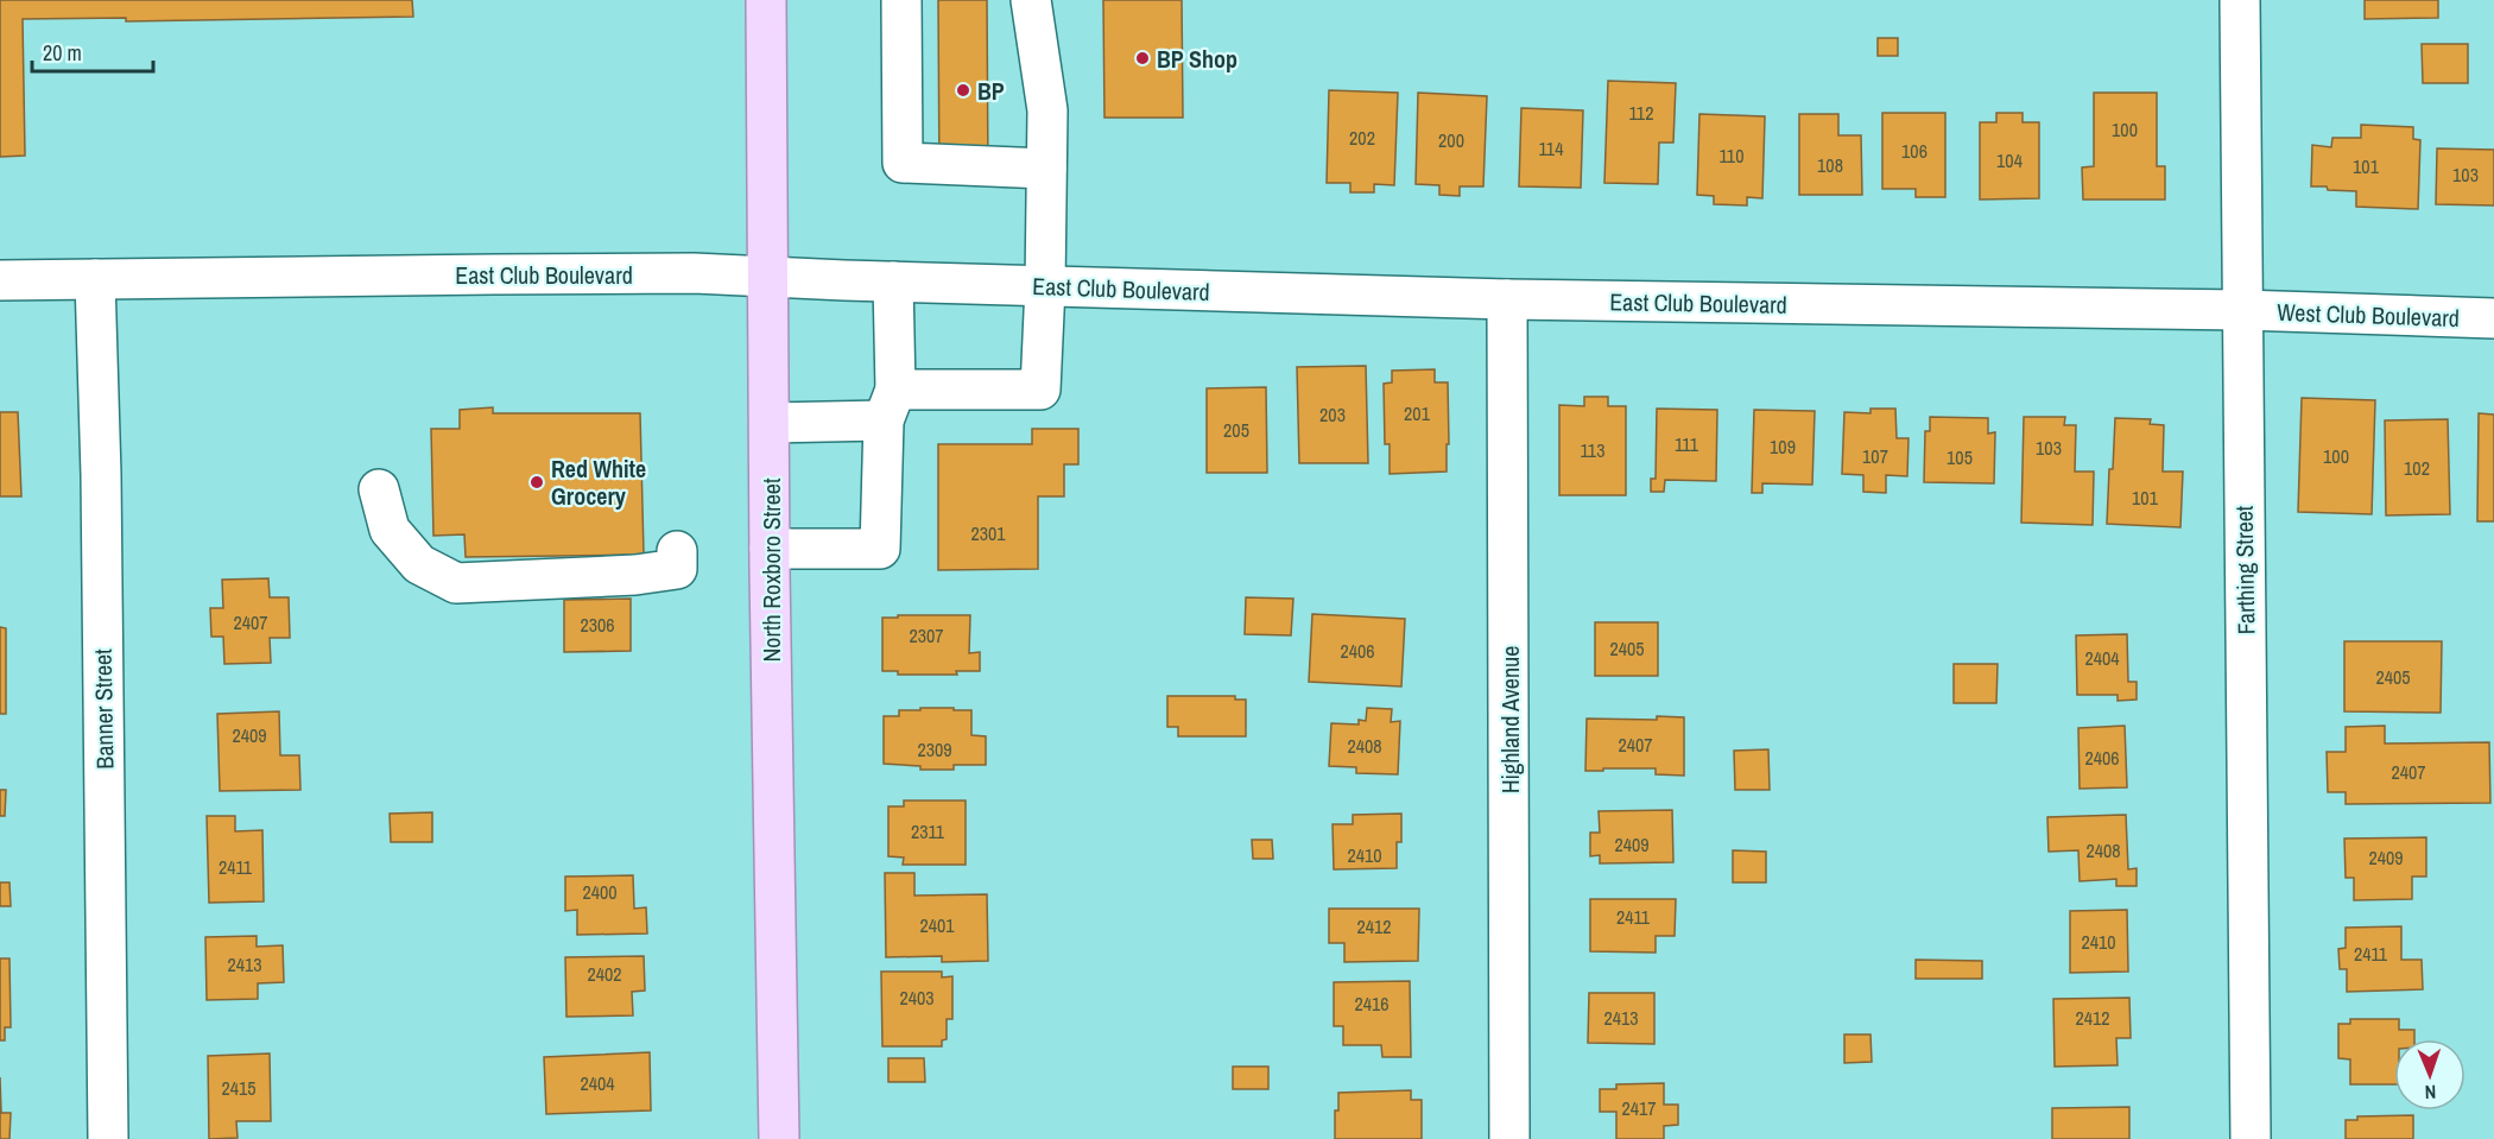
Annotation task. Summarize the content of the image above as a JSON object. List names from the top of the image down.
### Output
{
  "streets": {
    "main road": ["North Roxboro Street"],
    "street": [
      "East Club Boulevard",
      "West Club Boulevard",
      "Farthing Street",
      "Banner Street",
      "Highland Avenue"
    ]
  },
  "crossings": [
    ["East Club Boulevard", "West Club Boulevard"],
    ["East Club Boulevard", "North Roxboro Street"],
    ["East Club Boulevard", "Farthing Street"],
    ["East Club Boulevard", "Banner Street"],
    ["East Club Boulevard", "Highland Avenue"],
    ["West Club Boulevard", "Farthing Street"]
  ],
  "places": ["BP Shop", "BP", "Red White Grocery"],
  "house_numbers": [
    "112",
    "100",
    "202",
    "200",
    "114",
    "106",
    "110",
    "104",
    "108",
    "101",
    "103",
    "201",
    "203",
    "205",
    "111",
    "109",
    "103",
    "113",
    "107",
    "100",
    "105",
    "102",
    "101",
    "2301",
    "2407",
    "2306",
    "2307",
    "2405",
    "2406",
    "2404",
    "2405",
    "2409",
    "2407",
    "2408",
    "2309",
    "2406",
    "2407",
    "2311",
    "2409",
    "2408",
    "2410",
    "2409",
    "2411",
    "2400",
    "2411",
    "2401",
    "2412",
    "2410",
    "2411",
    "2413",
    "2402",
    "2403",
    "2416",
    "2413",
    "2412",
    "2404",
    "2415",
    "2417"
  ],
  "scale_bar": "20 m",
  "north": "bottom"
}
